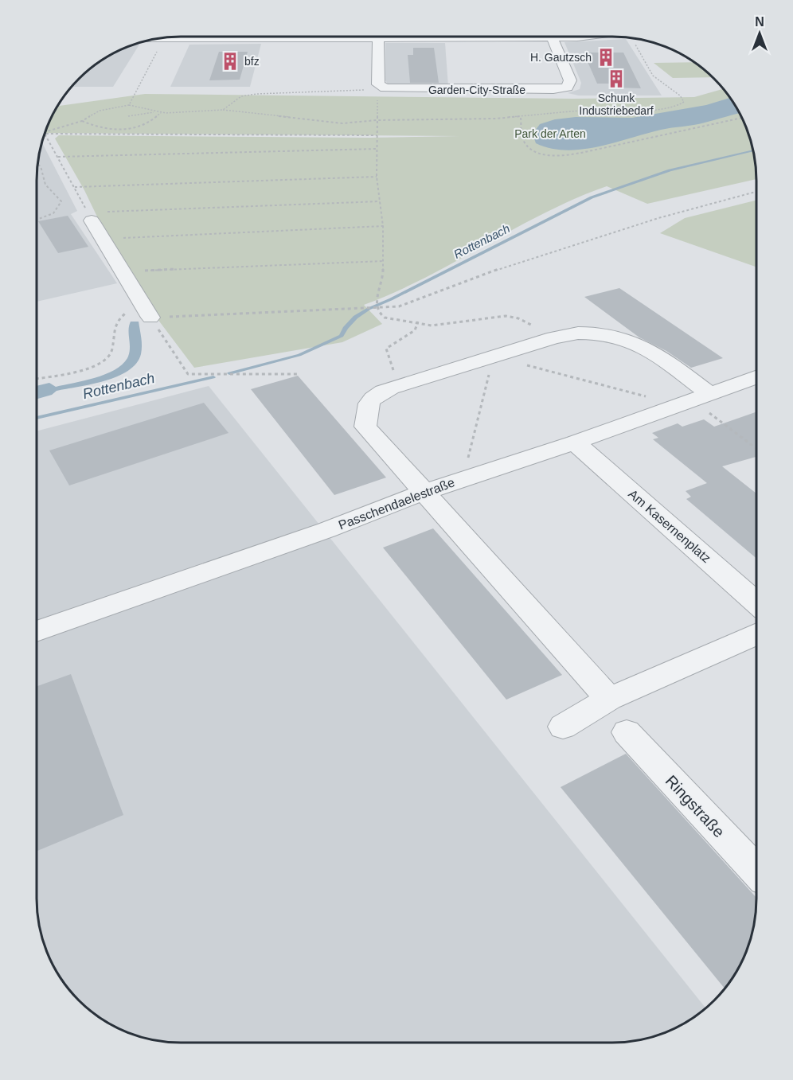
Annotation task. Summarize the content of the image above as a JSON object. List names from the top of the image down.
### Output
{
  "streets": {
    "street": [
      "Garden-City-Straße",
      "Passchendaelestraße",
      "Am Kasernenplatz",
      "Ringstraße"
    ]
  },
  "crossings": [
    ["Passchendaelestraße", "Am Kasernenplatz"]
  ],
  "water": ["Rottenbach"],
  "parks": ["Park der Arten"],
  "places": {
    "building": ["H. Gautzsch", "bfz", "Schunk Industriebedarf"]
  },
  "north": "top"
}
